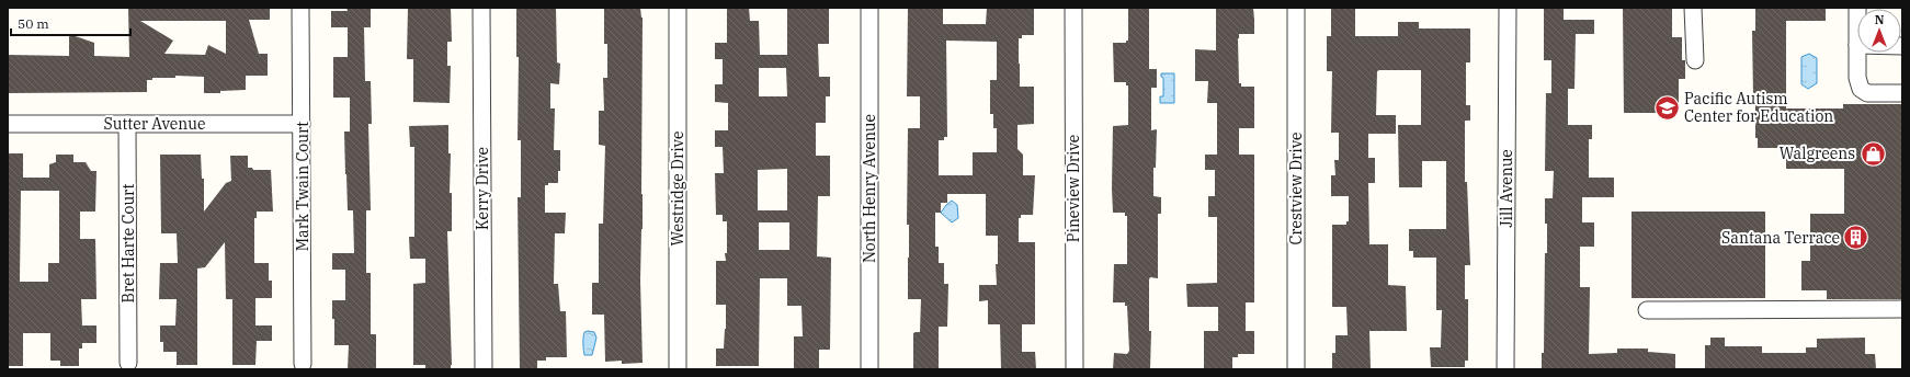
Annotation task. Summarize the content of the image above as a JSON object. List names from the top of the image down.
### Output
{
  "streets": {
    "street": [
      "Sutter Avenue",
      "Mark Twain Court",
      "Kerry Drive",
      "Westridge Drive",
      "North Henry Avenue",
      "Pineview Drive",
      "Crestview Drive",
      "Jill Avenue",
      "Bret Harte Court"
    ]
  },
  "crossings": [
    ["Sutter Avenue", "Mark Twain Court"],
    ["Sutter Avenue", "Bret Harte Court"]
  ],
  "places": {
    "school or university": ["Pacific Autism Center for Education"],
    "shop": ["Walgreens"],
    "building": ["Santana Terrace"]
  },
  "scale_bar": "50 m",
  "north": "top"
}
